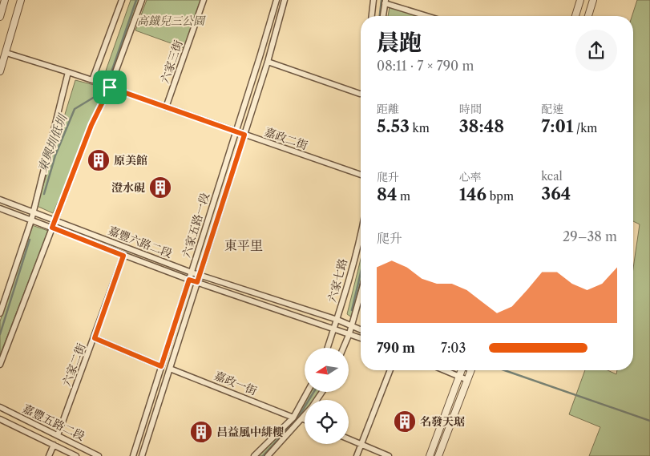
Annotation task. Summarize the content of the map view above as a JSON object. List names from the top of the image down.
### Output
{
  "streets": {
    "street": [
      "六家三街",
      "嘉政二街",
      "六家五路一段",
      "嘉豐六路二段",
      "六家七路",
      "六家二街",
      "嘉政一街",
      "嘉豐五路二段"
    ]
  },
  "crossings": [
    ["六家三街", "嘉政二街"],
    ["嘉政二街", "六家五路一段"],
    ["六家五路一段", "嘉豐六路二段"],
    ["六家五路一段", "嘉政一街"],
    ["嘉豐六路二段", "六家七路"],
    ["嘉豐六路二段", "六家二街"],
    ["六家二街", "嘉豐五路二段"]
  ],
  "districts": ["東平里"],
  "water": ["東興圳低圳"],
  "parks": ["高鐵兒三公園"],
  "places": {
    "building": [
      "原美館",
      "澄水硯",
      "名發天琚",
      "昌益風中緋櫻"
    ]
  },
  "north": "left",
  "page": {
    "heading": ["晨跑", "08:11 · 7 × 790 m"],
    "stats": [
      ["距離", "5.53 km"],
      ["時間", "38:48"],
      ["配速", "7:01 /km"],
      ["爬升", "84 m"],
      ["心率", "146 bpm"],
      ["kcal", "364"]
    ],
    "chart": ["爬升", "29–38 m"],
    "list": [
      {
        "name": "790 m",
        "note": "7:03"
      }
    ]
  }
}
